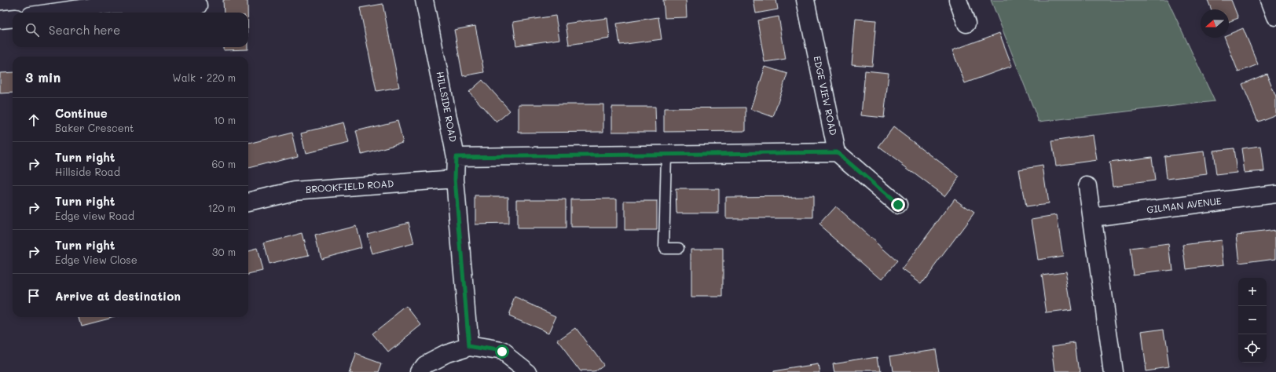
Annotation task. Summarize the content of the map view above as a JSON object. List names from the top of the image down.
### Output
{
  "streets": {
    "street": [
      "EDGE VIEW ROAD",
      "HILLSIDE ROAD",
      "BROOKFIELD ROAD",
      "GILMAN AVENUE"
    ]
  },
  "crossings": [
    ["HILLSIDE ROAD", "BROOKFIELD ROAD"]
  ],
  "north": "left",
  "page": {
    "search": "Search here",
    "heading": ["3 min", "Walk · 220 m"],
    "list": [
      ["Continue", "Baker Crescent", "10 m"],
      ["Turn right", "Hillside Road", "60 m"],
      ["Turn right", "Edge view Road", "120 m"],
      ["Turn right", "Edge View Close", "30 m"],
      "Arrive at destination"
    ],
    "map_buttons": ["+", "−"]
  }
}
